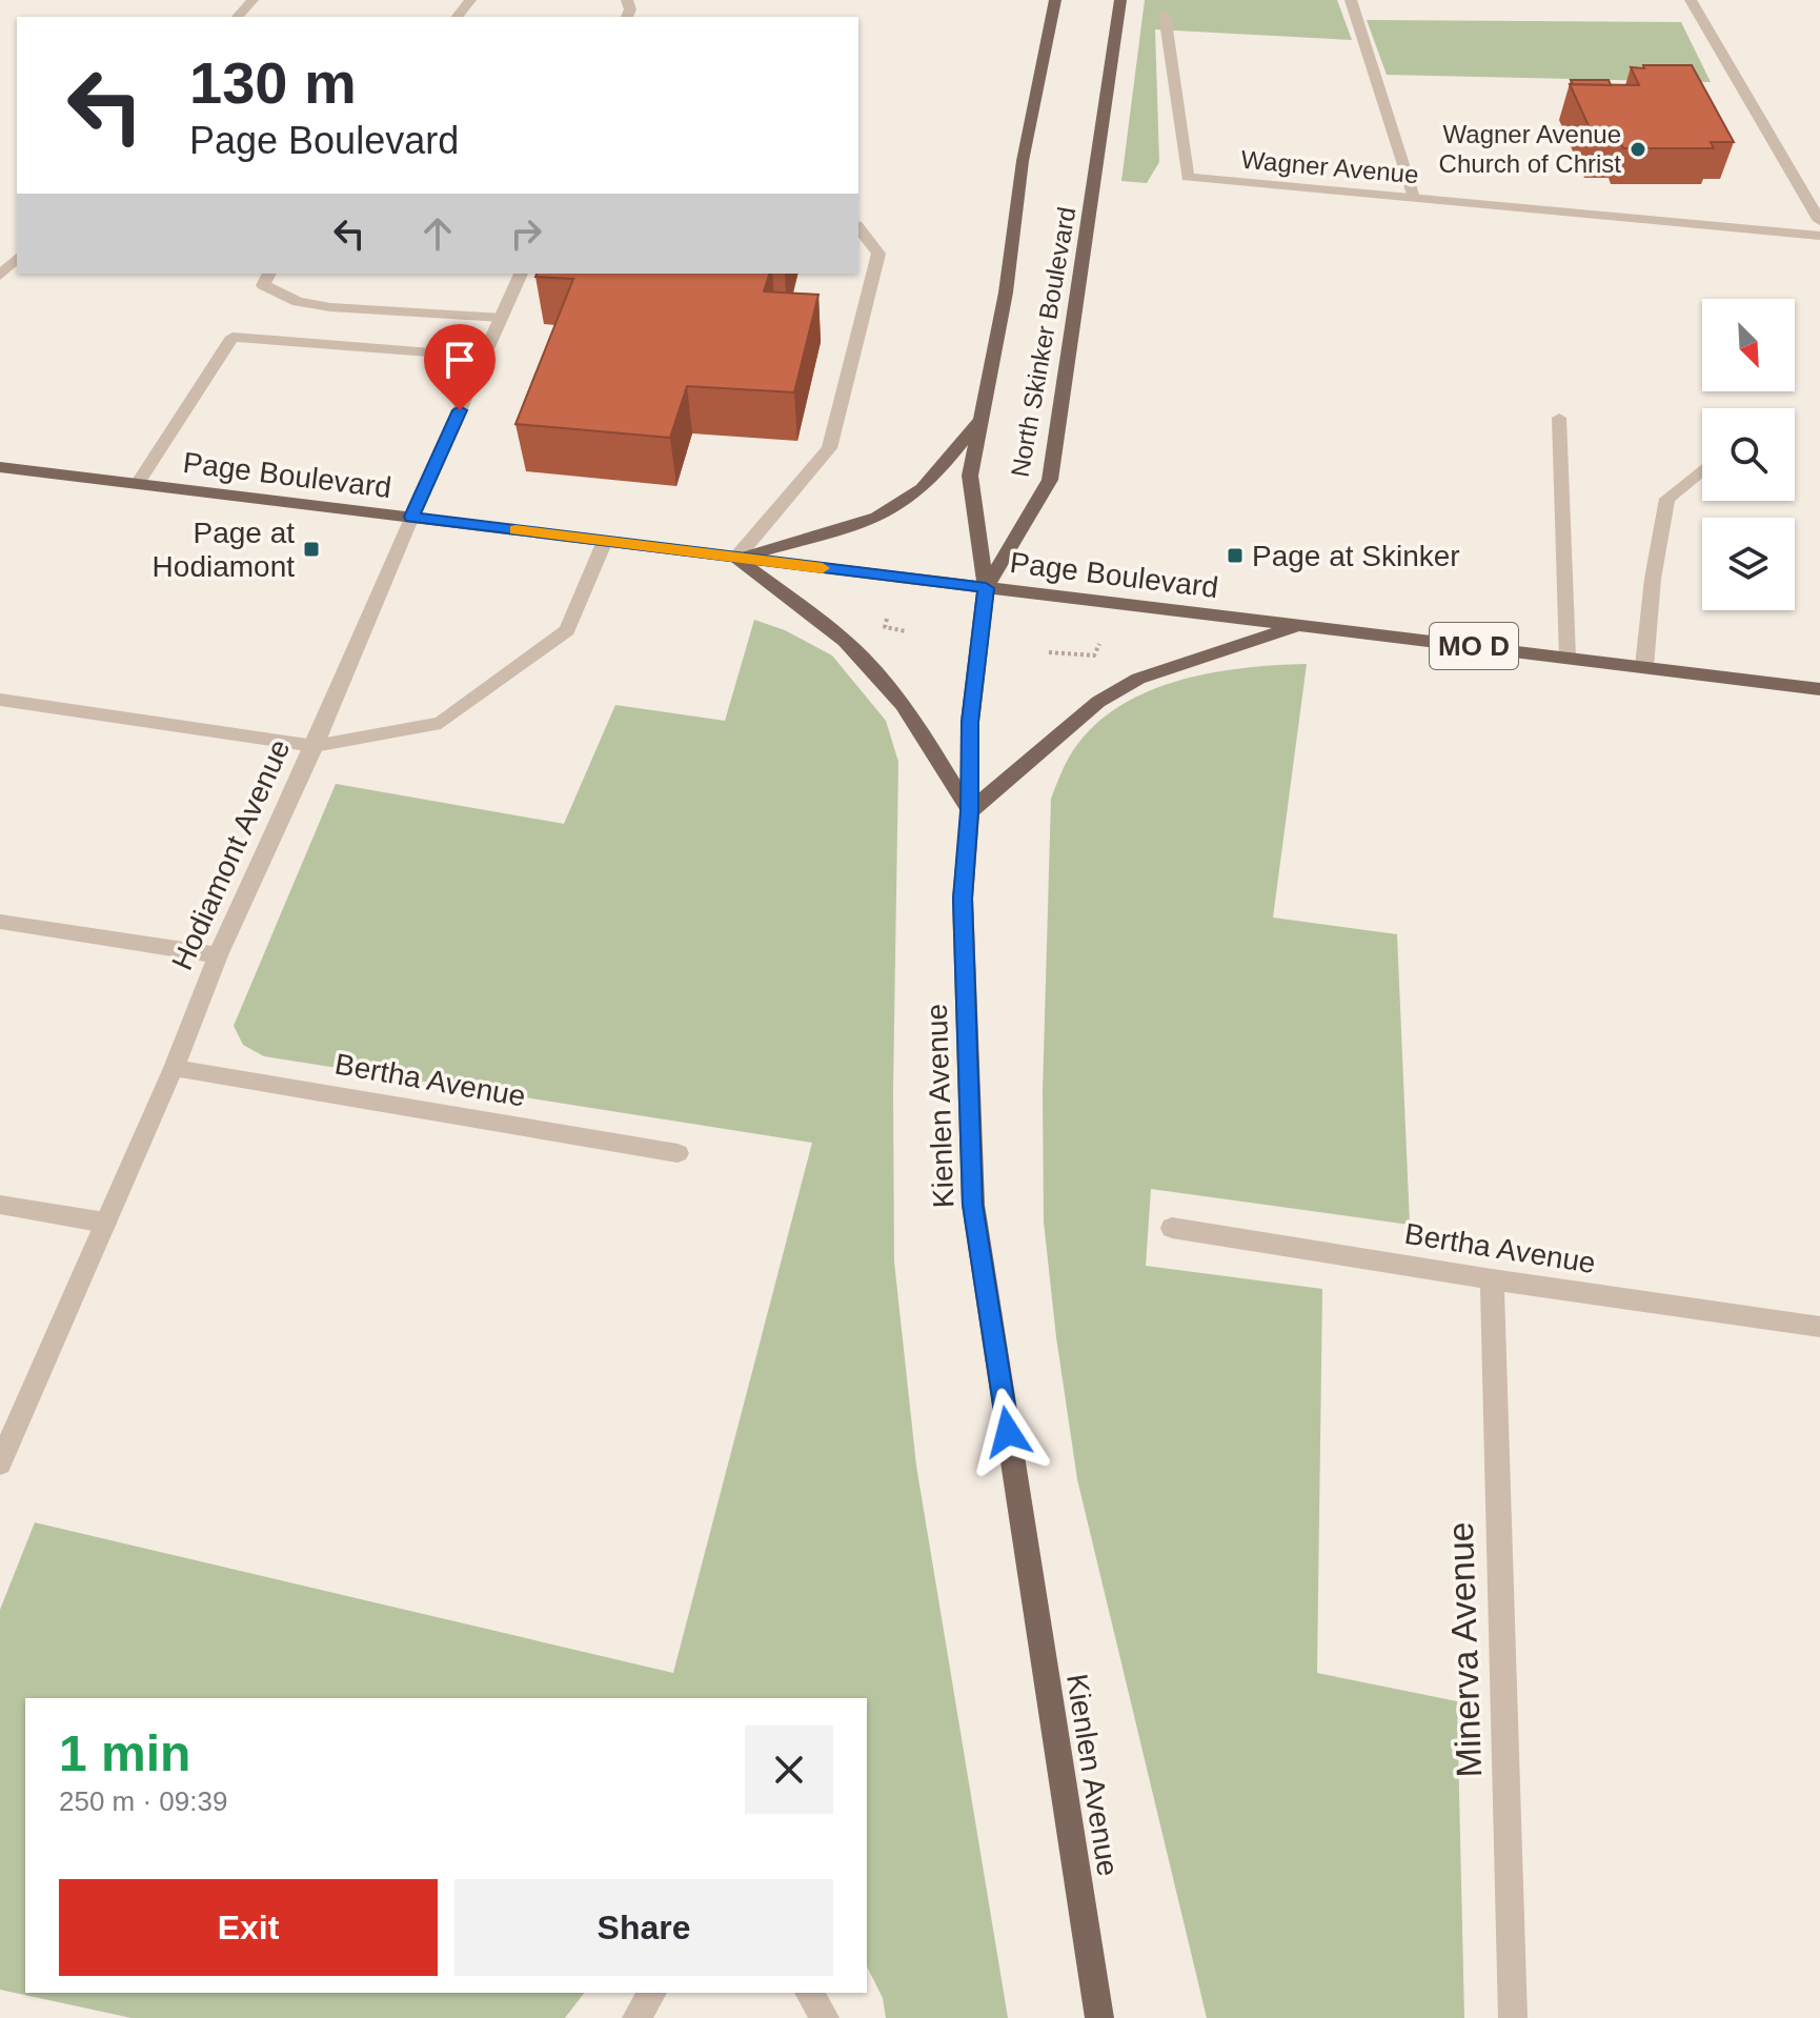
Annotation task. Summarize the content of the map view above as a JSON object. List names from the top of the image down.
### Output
{
  "streets": {
    "main road": [
      "North Skinker Boulevard",
      "Page Boulevard",
      "MO D",
      "Kienlen Avenue"
    ],
    "street": [
      "Wagner Avenue",
      "Hodiamont Avenue",
      "Bertha Avenue",
      "Minerva Avenue"
    ]
  },
  "crossings": [
    ["North Skinker Boulevard", "Page Boulevard"],
    ["North Skinker Boulevard", "Kienlen Avenue"],
    ["Page Boulevard", "Hodiamont Avenue"],
    ["Page Boulevard", "Kienlen Avenue"],
    ["Hodiamont Avenue", "Bertha Avenue"],
    ["Bertha Avenue", "Minerva Avenue"]
  ],
  "places": {
    "other": ["Wagner Avenue Church of Christ"],
    "transit": ["Page at Hodiamont", "Page at Skinker"]
  },
  "north": "bottom right",
  "page": {
    "turn": ["130 m", "Page Boulevard"],
    "heading": ["1 min", "250 m · 09:39"],
    "buttons": ["Exit", "Share"]
  }
}
